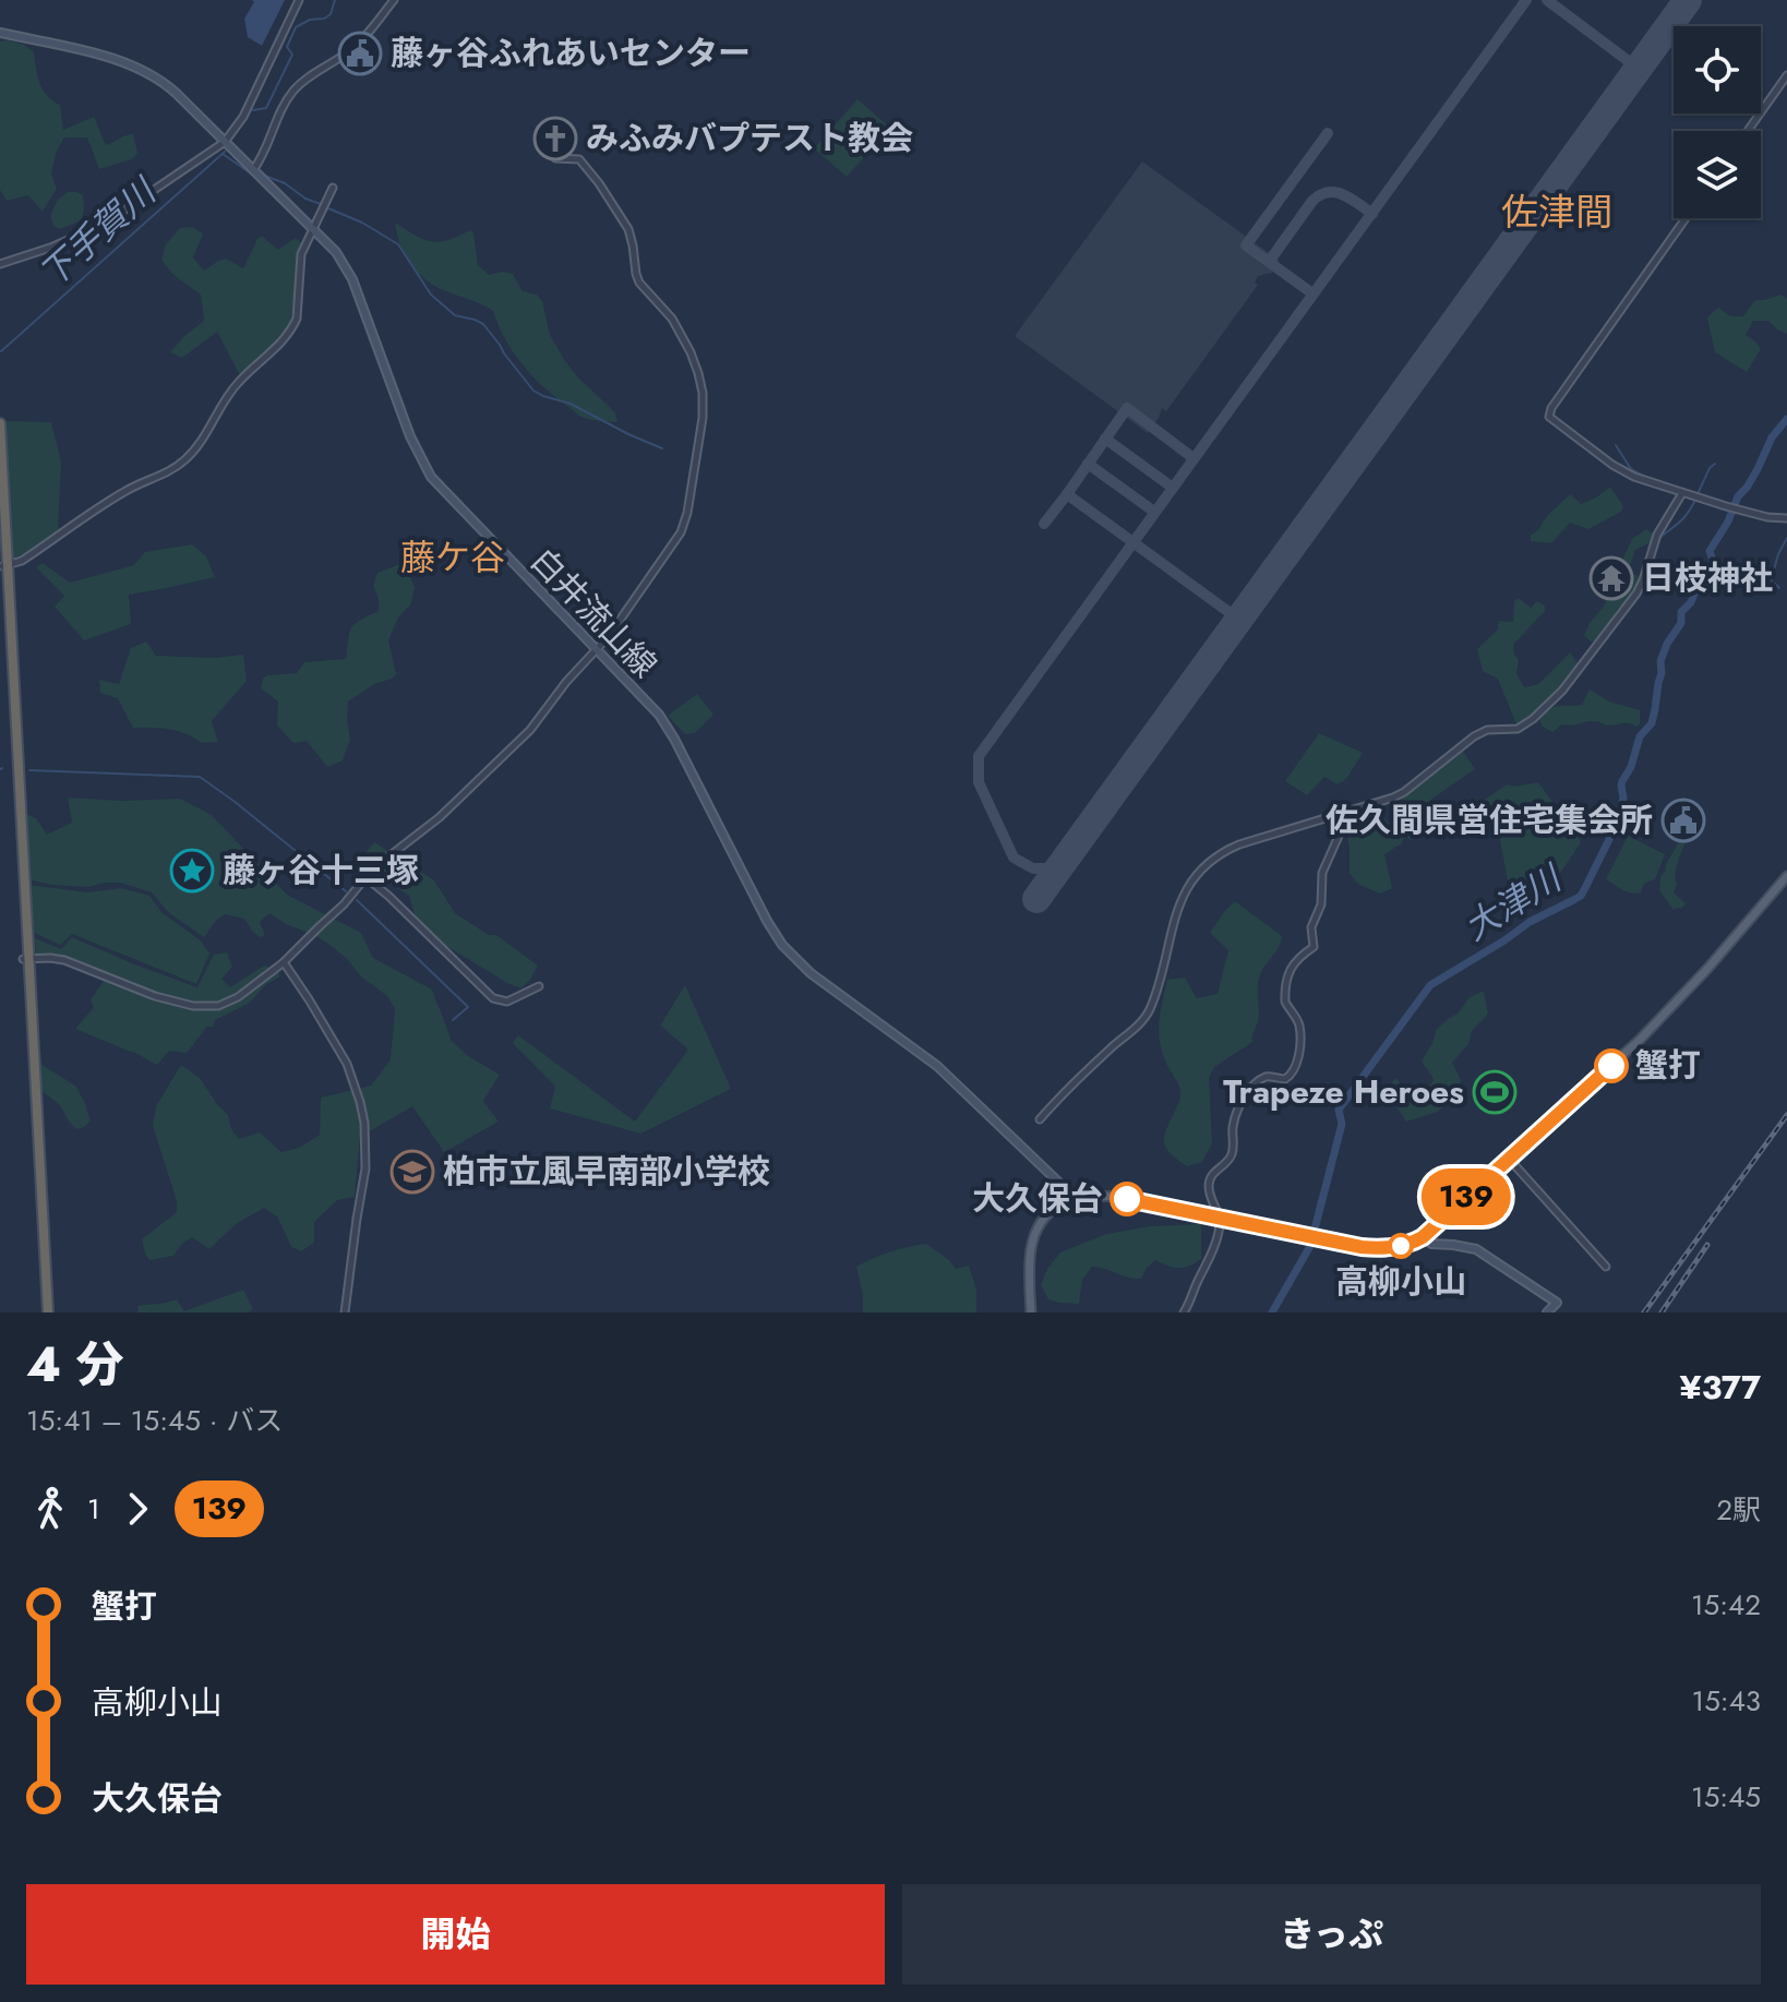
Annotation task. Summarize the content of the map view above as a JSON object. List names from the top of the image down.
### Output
{
  "streets": {
    "main road": ["白井流山線"]
  },
  "districts": ["佐津間", "藤ケ谷"],
  "water": ["下手賀川", "大津川"],
  "places": {
    "public building": ["藤ヶ谷ふれあいセンター", "佐久間県営住宅集会所"],
    "church": ["みふみバプテスト教会"],
    "temple": ["日枝神社"],
    "place": ["藤ヶ谷十三塚"],
    "other": ["蟹打", "大久保台", "高柳小山"],
    "sports": ["Trapeze Heroes"],
    "school or university": ["柏市立風早南部小学校"]
  },
  "lines": ["bus line 139"],
  "page": {
    "on_map": "139",
    "heading": ["4 分", "15:41 – 15:45 · バス", "¥377"],
    "legs": ["1", "139", "2駅"],
    "list": [
      {
        "name": "蟹打",
        "value": "15:42"
      },
      {
        "name": "高柳小山",
        "value": "15:43"
      },
      {
        "name": "大久保台",
        "value": "15:45"
      }
    ],
    "buttons": ["開始", "きっぷ"]
  }
}
